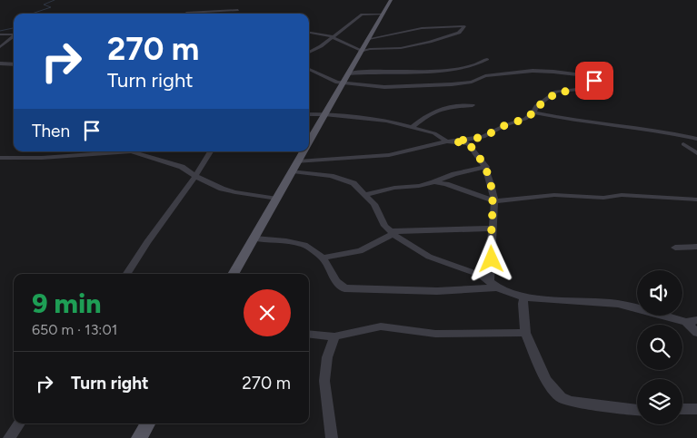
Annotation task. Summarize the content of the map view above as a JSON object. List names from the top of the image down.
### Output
{
  "page": {
    "turn": ["270 m", "Turn right"],
    "then": "Then",
    "heading": ["9 min", "650 m · 13:01"],
    "list": [
      {
        "name": "Turn right",
        "value": "270 m"
      }
    ]
  }
}
